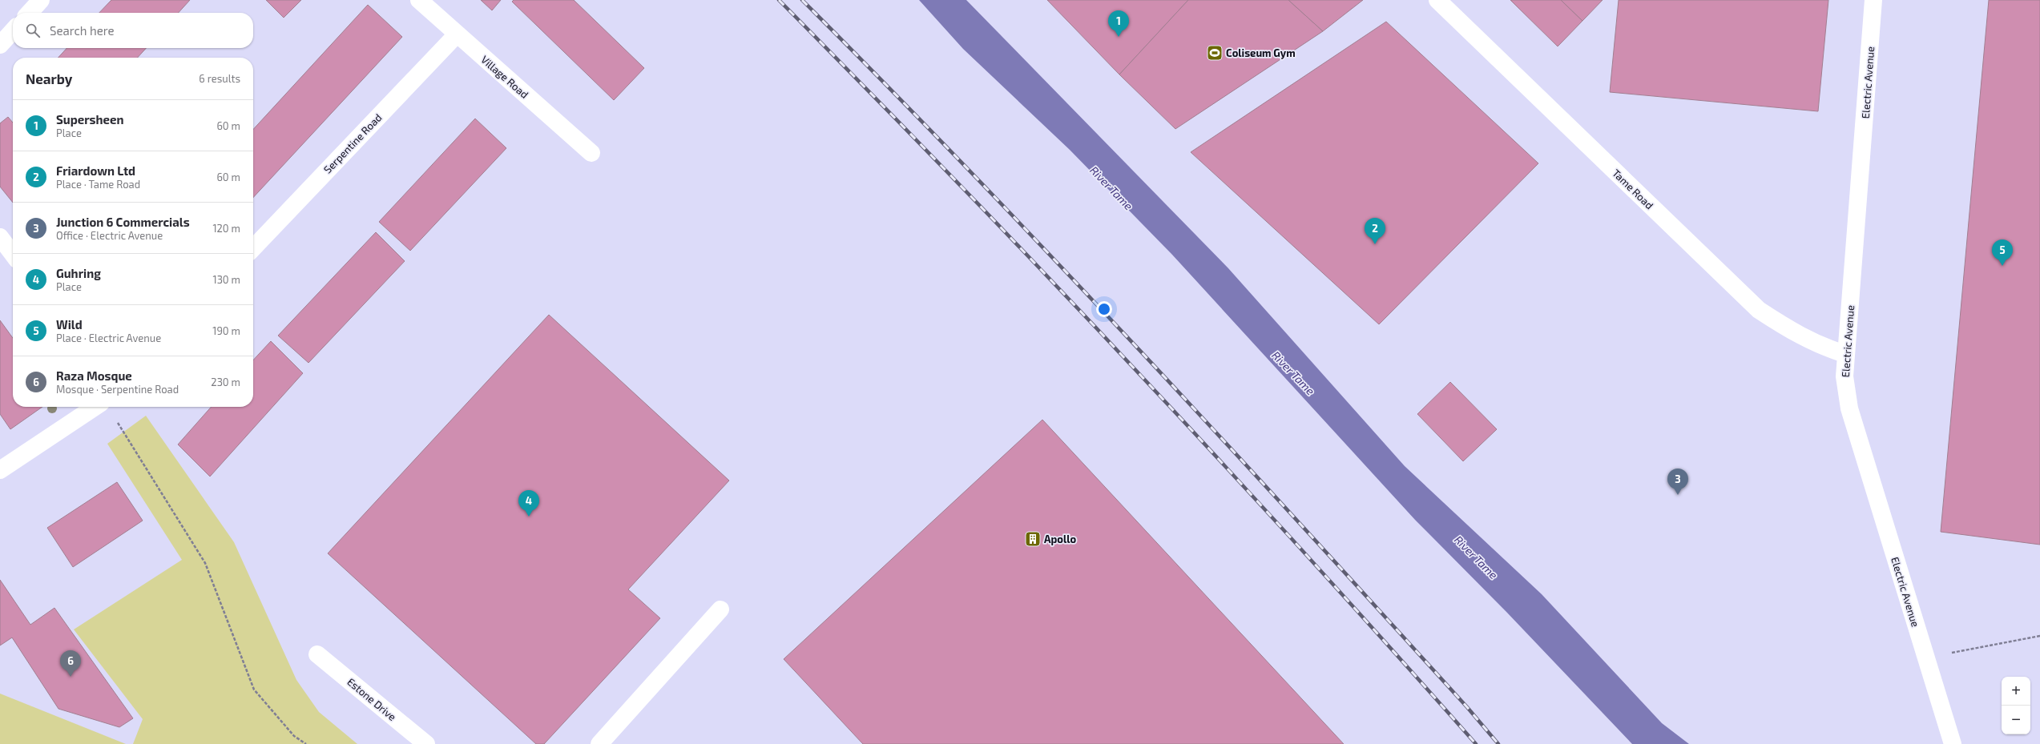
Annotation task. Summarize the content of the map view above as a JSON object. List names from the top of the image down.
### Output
{
  "streets": {
    "street": [
      "Village Road",
      "Electric Avenue",
      "Serpentine Road",
      "Tame Road",
      "Estone Drive"
    ]
  },
  "crossings": [
    ["Village Road", "Serpentine Road"],
    ["Electric Avenue", "Tame Road"]
  ],
  "water": ["River Tame"],
  "places": {
    "sports": ["Coliseum Gym"],
    "building": ["Apollo"]
  },
  "page": {
    "pins": [
      "1",
      "2",
      "5",
      "3",
      "4",
      "6"
    ],
    "search": "Search here",
    "heading": ["Nearby", "6 results"],
    "list": [
      {
        "mark": "1",
        "name": "Supersheen",
        "note": "Place",
        "value": "60 m"
      },
      {
        "mark": "2",
        "name": "Friardown Ltd",
        "note": "Place · Tame Road",
        "value": "60 m"
      },
      {
        "mark": "3",
        "name": "Junction 6 Commercials",
        "note": "Office · Electric Avenue",
        "value": "120 m"
      },
      {
        "mark": "4",
        "name": "Guhring",
        "note": "Place",
        "value": "130 m"
      },
      {
        "mark": "5",
        "name": "Wild",
        "note": "Place · Electric Avenue",
        "value": "190 m"
      },
      {
        "mark": "6",
        "name": "Raza Mosque",
        "note": "Mosque · Serpentine Road",
        "value": "230 m"
      }
    ],
    "map_buttons": ["+", "−"]
  }
}
